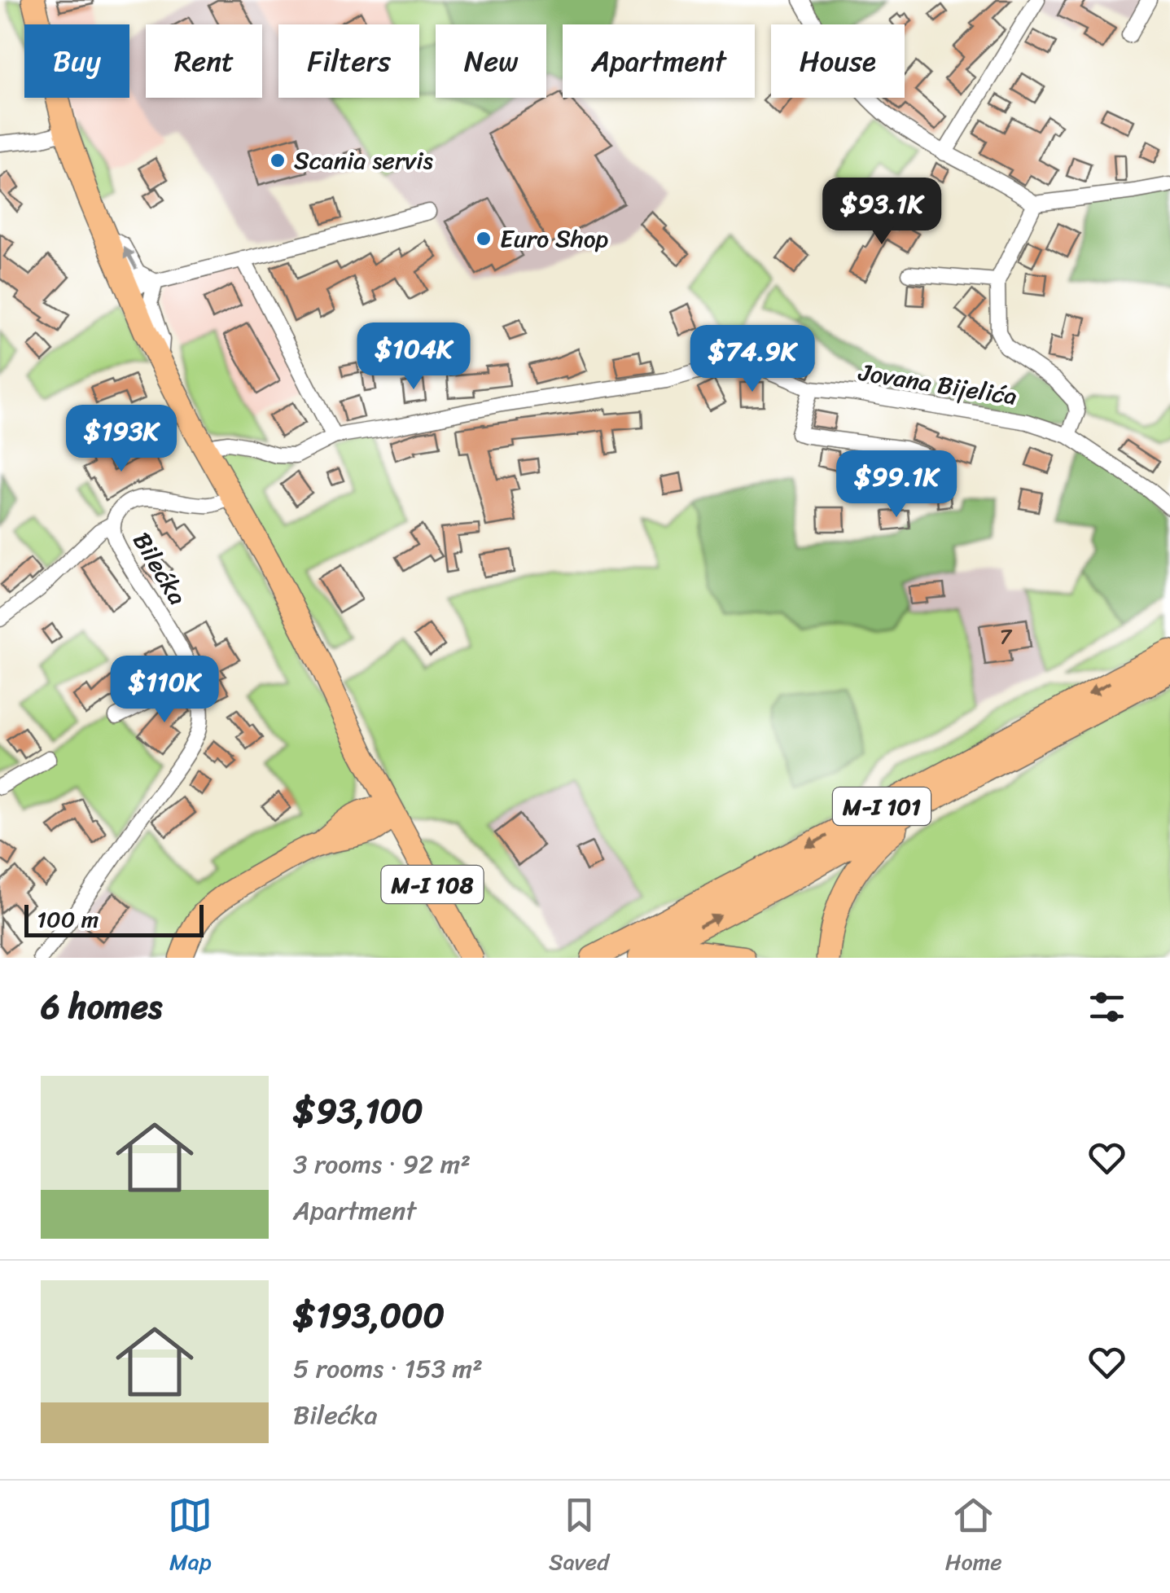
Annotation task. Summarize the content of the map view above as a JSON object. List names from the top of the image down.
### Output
{
  "streets": {
    "highway": ["M-I 101"],
    "main road": ["M-I 108"],
    "street": ["Jovana Bijelića", "Bilećka"]
  },
  "crossings": [
    ["Jovana Bijelića", "M-I 108"],
    ["Bilećka", "M-I 108"]
  ],
  "places": ["Scania servis", "Euro Shop"],
  "house_numbers": ["7"],
  "scale_bar": "100 m",
  "page": {
    "chip": [
      "Buy",
      "Rent",
      "Filters",
      "New",
      "Apartment",
      "House"
    ],
    "price": [
      "$93.1K",
      "$104K",
      "$74.9K",
      "$193K",
      "$99.1K",
      "$110K"
    ],
    "scale": "100 m",
    "heading": "6 homes",
    "list": [
      {
        "name": "$93,100",
        "note": "3 rooms · 92 m² · Apartment"
      },
      {
        "name": "$193,000",
        "note": "5 rooms · 153 m² · Bilećka"
      }
    ],
    "tabs": ["Map", "Saved", "Home"]
  }
}
